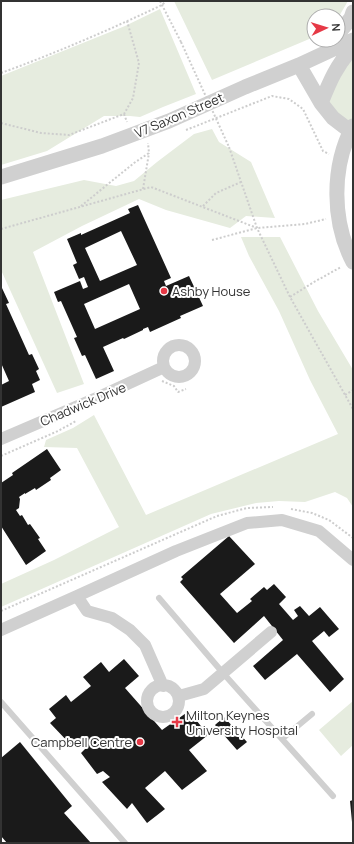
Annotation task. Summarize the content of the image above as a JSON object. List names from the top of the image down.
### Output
{
  "streets": {
    "street": ["V7 Saxon Street", "Chadwick Drive"]
  },
  "places": {
    "other": ["Ashby House", "Campbell Centre"],
    "health": ["Milton Keynes University Hospital"]
  },
  "north": "right"
}
